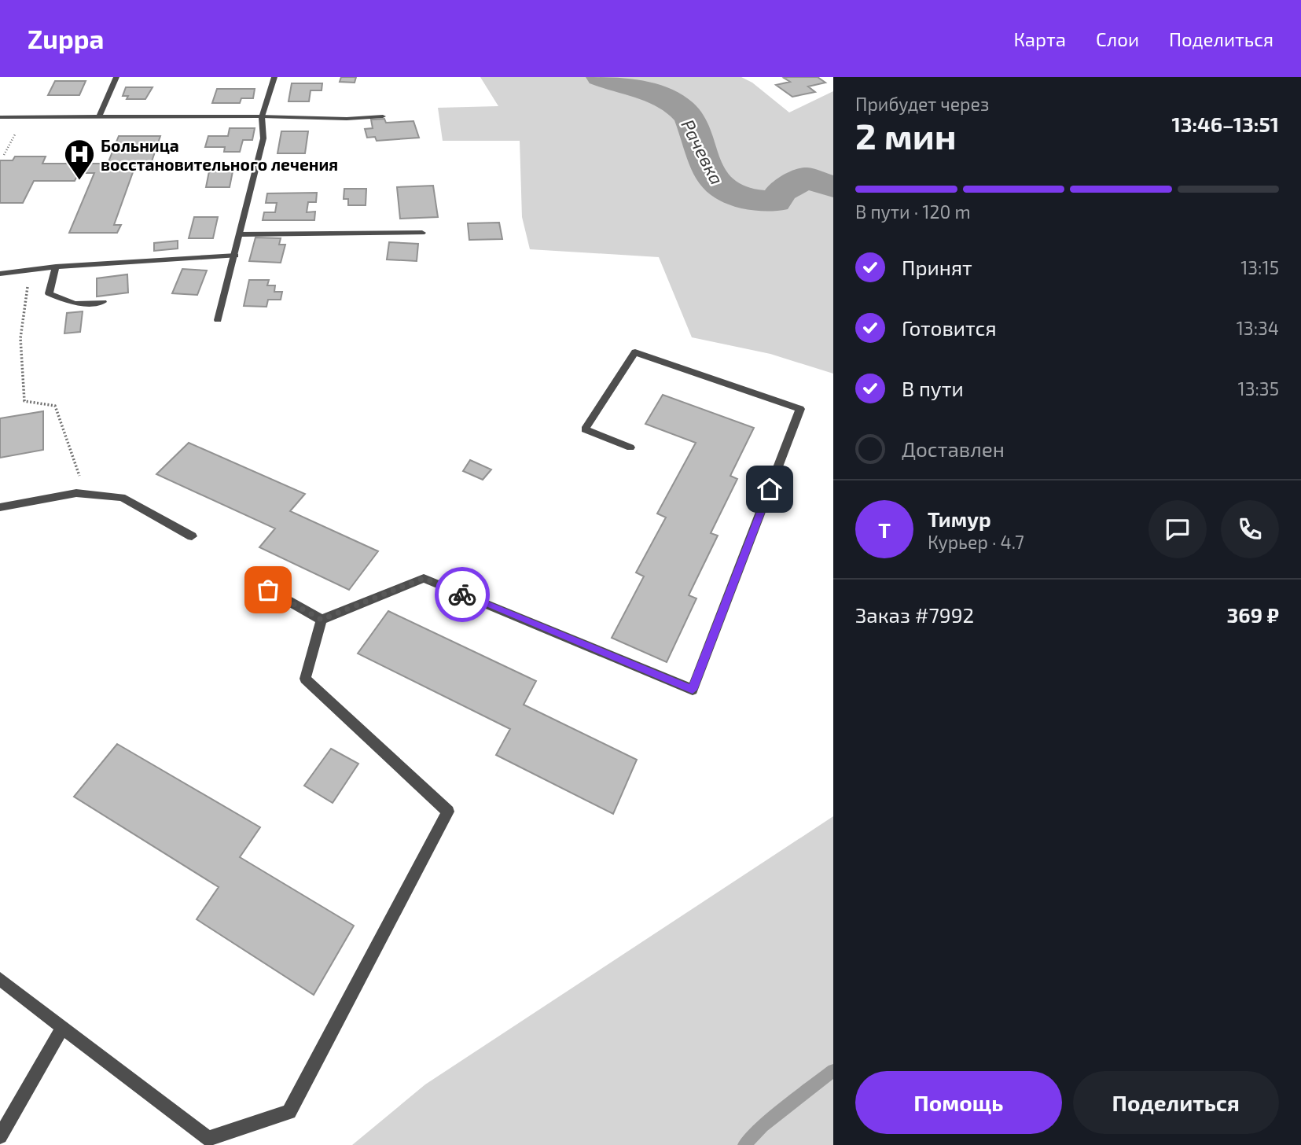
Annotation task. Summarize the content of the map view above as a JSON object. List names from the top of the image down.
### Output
{
  "water": ["Рачевка"],
  "places": {
    "hospital": ["Больница восстановительного лечения"]
  },
  "page": {
    "header": "Zuppa",
    "nav": ["Карта", "Слои", "Поделиться"],
    "heading": ["2 мин", "Прибудет через", "13:46–13:51"],
    "panel": [
      "Тимур",
      "Курьер · 4.7",
      "Заказ #7992",
      "369 ₽"
    ],
    "bar": "В пути · 120 m",
    "list": [
      ["Принят", "13:15"],
      ["Готовится", "13:34"],
      ["В пути", "13:35"],
      "Доставлен"
    ],
    "round": "Т",
    "buttons": ["Помощь", "Поделиться"]
  }
}
